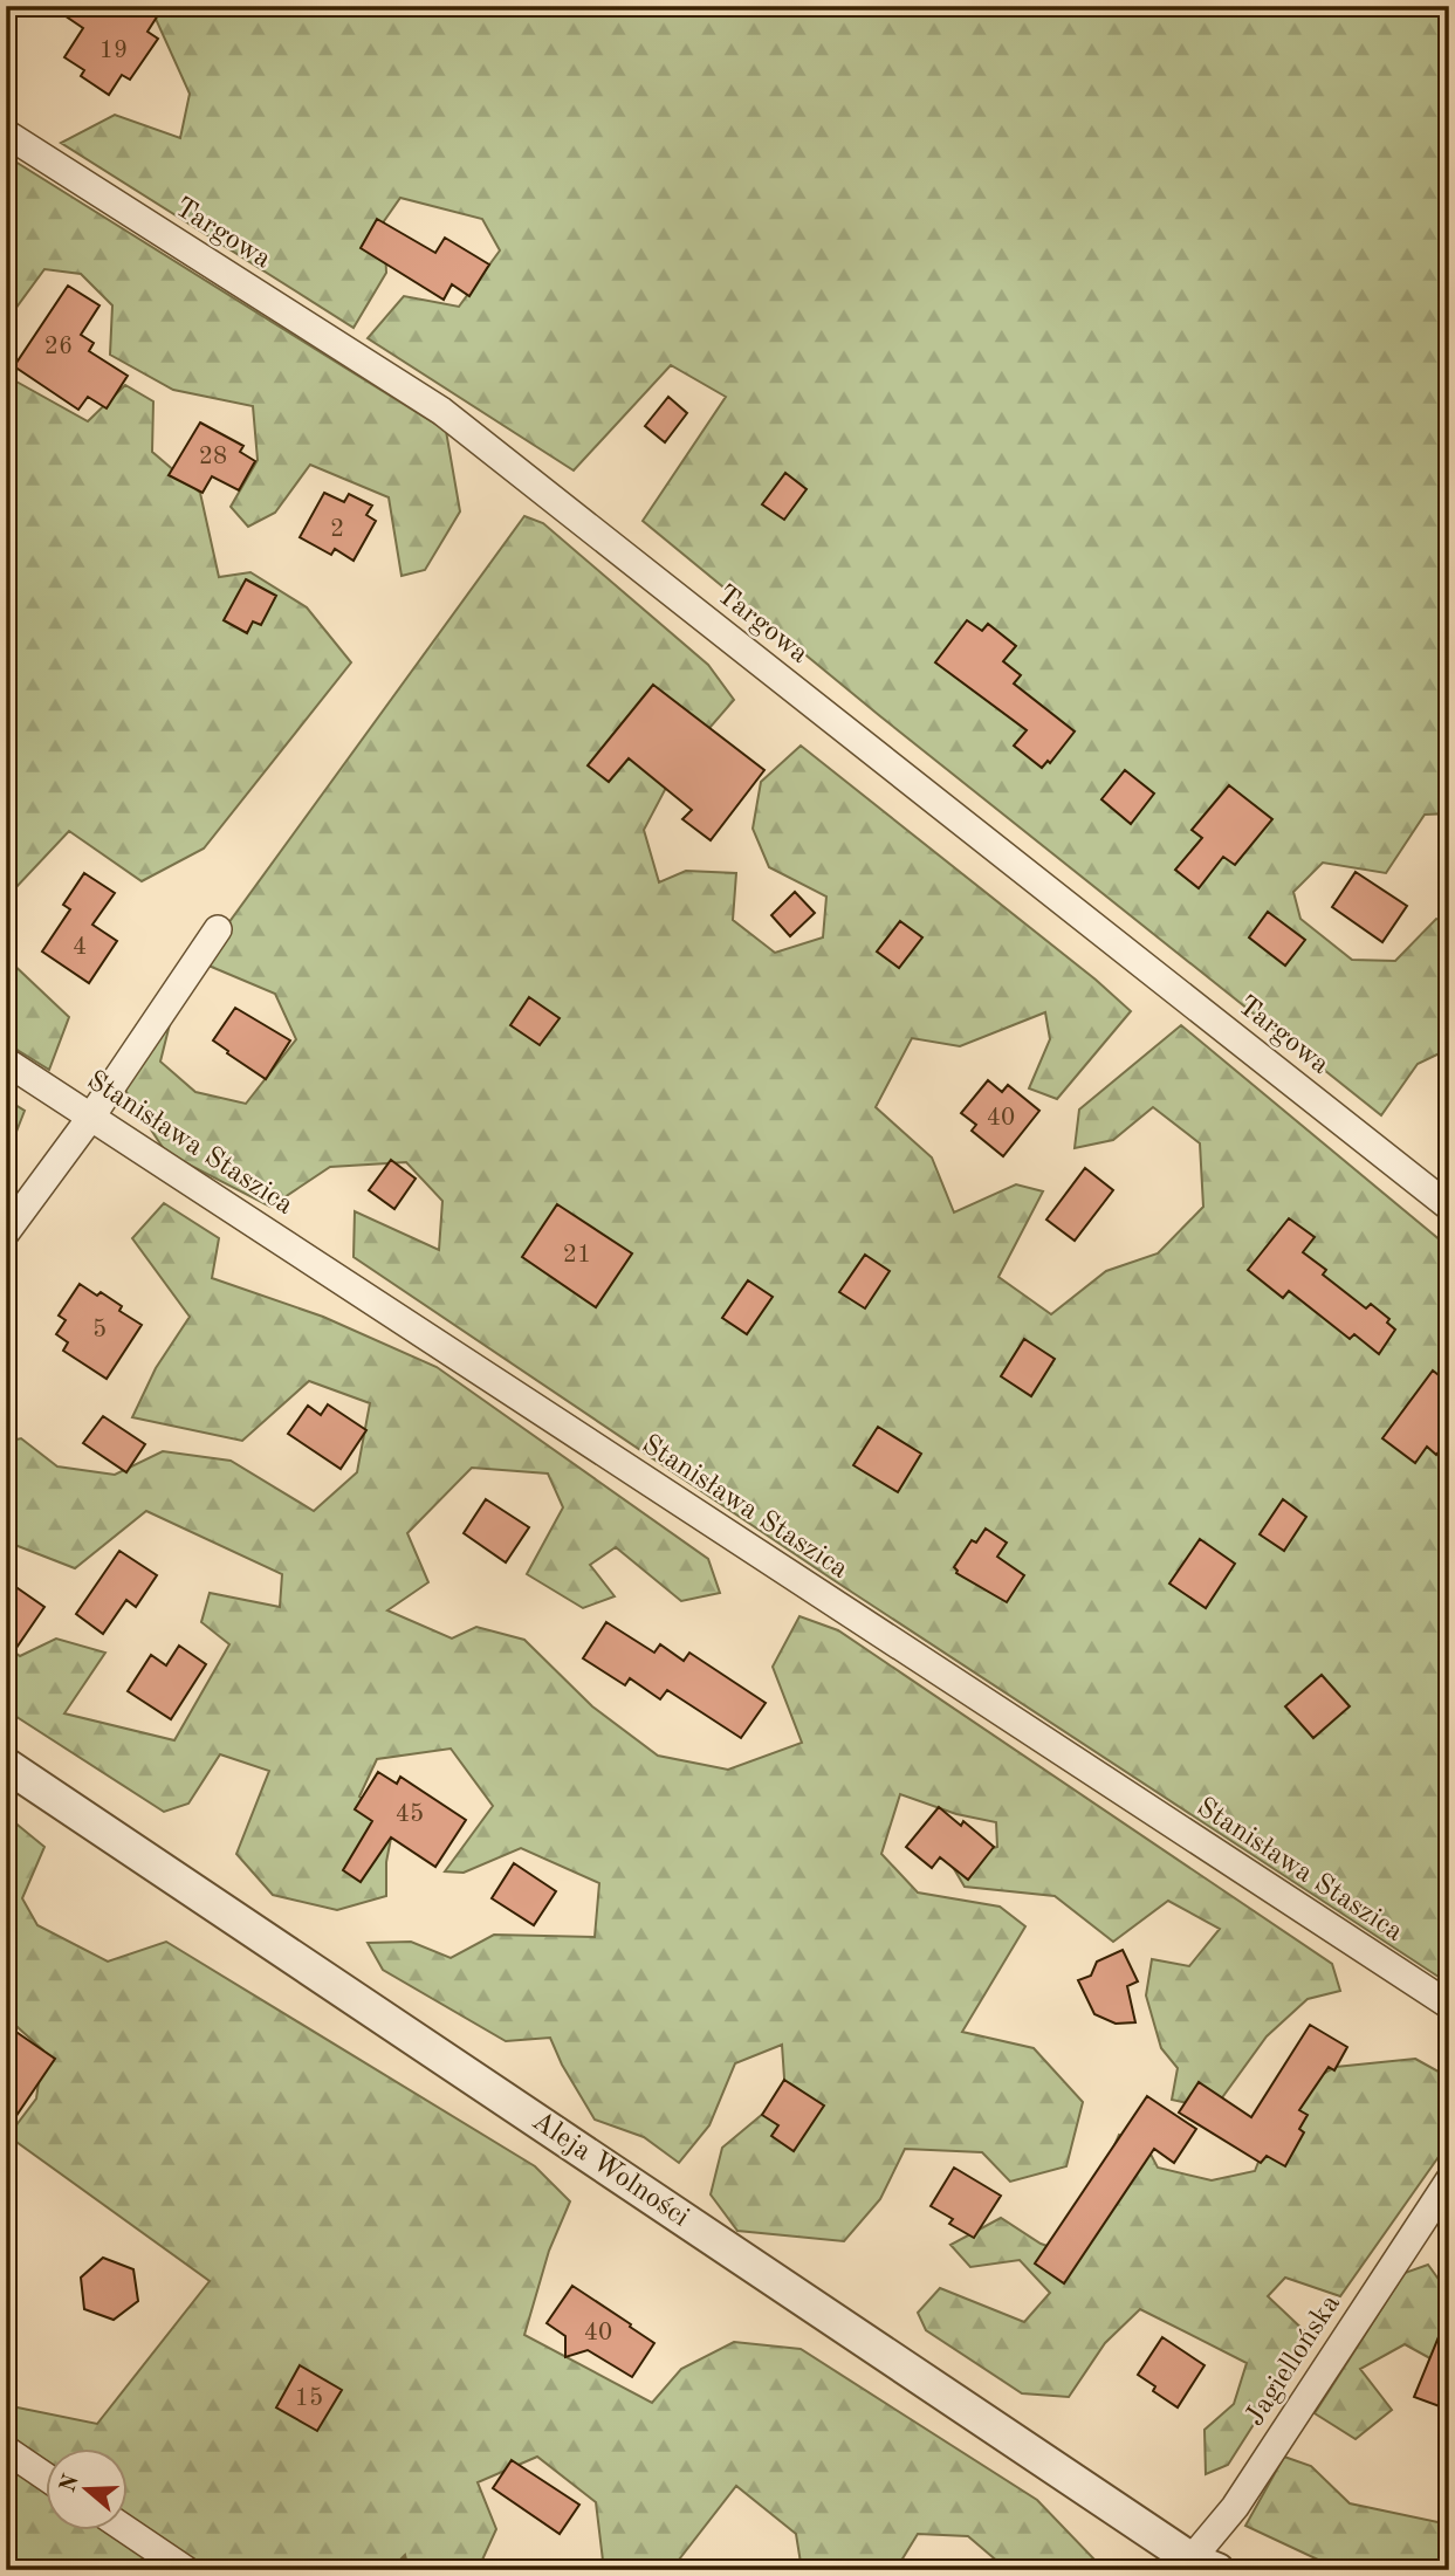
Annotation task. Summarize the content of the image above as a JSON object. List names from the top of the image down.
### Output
{
  "streets": {
    "street": [
      "Targowa",
      "Stanisława Staszica",
      "Aleja Wolności",
      "Jagiellońska"
    ]
  },
  "crossings": [
    ["Aleja Wolności", "Jagiellońska"]
  ],
  "house_numbers": [
    "19",
    "26",
    "28",
    "2",
    "4",
    "40",
    "21",
    "5",
    "45",
    "40",
    "15"
  ],
  "north": "left"
}
